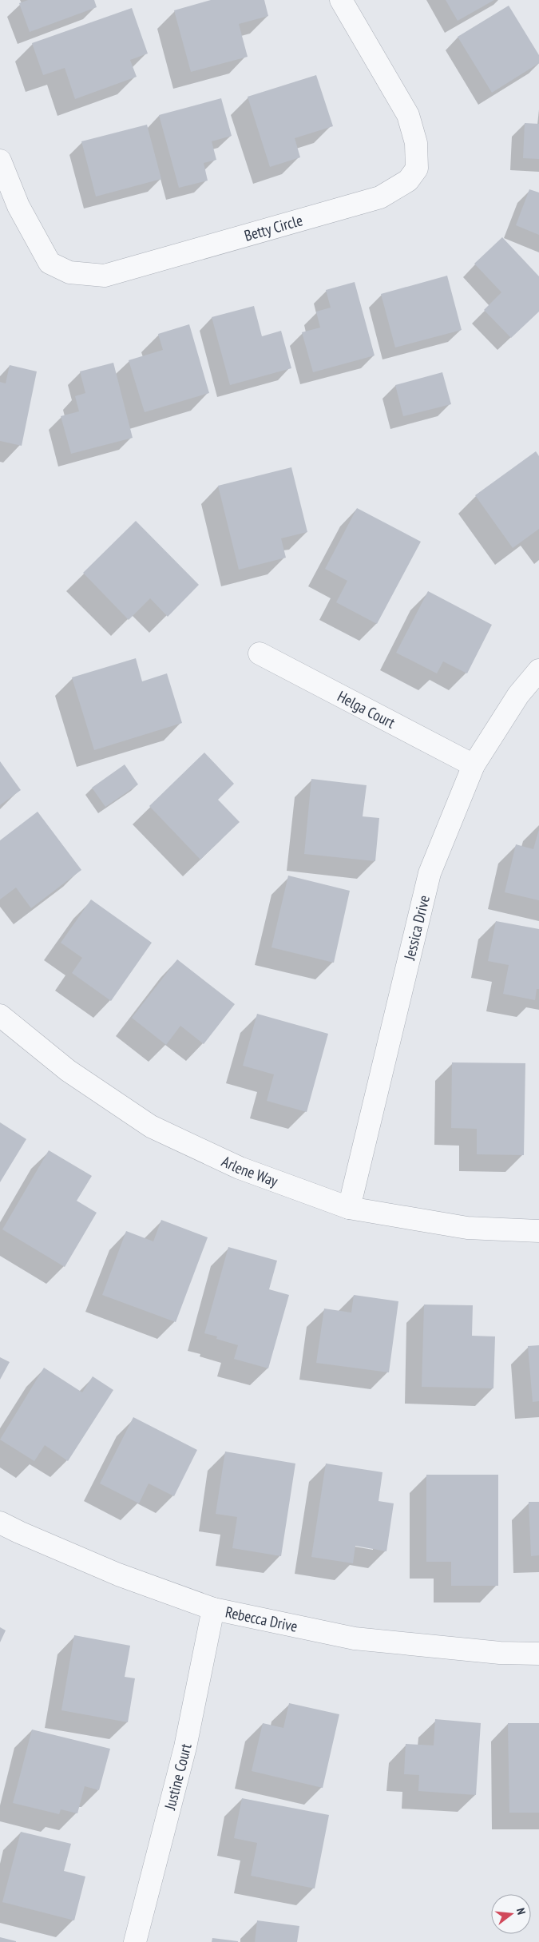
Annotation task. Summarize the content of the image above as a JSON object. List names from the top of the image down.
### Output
{
  "streets": {
    "street": [
      "Betty Circle",
      "Helga Court",
      "Jessica Drive",
      "Arlene Way",
      "Rebecca Drive",
      "Justine Court"
    ]
  },
  "crossings": [
    ["Helga Court", "Jessica Drive"],
    ["Jessica Drive", "Arlene Way"],
    ["Rebecca Drive", "Justine Court"]
  ],
  "north": "right"
}
